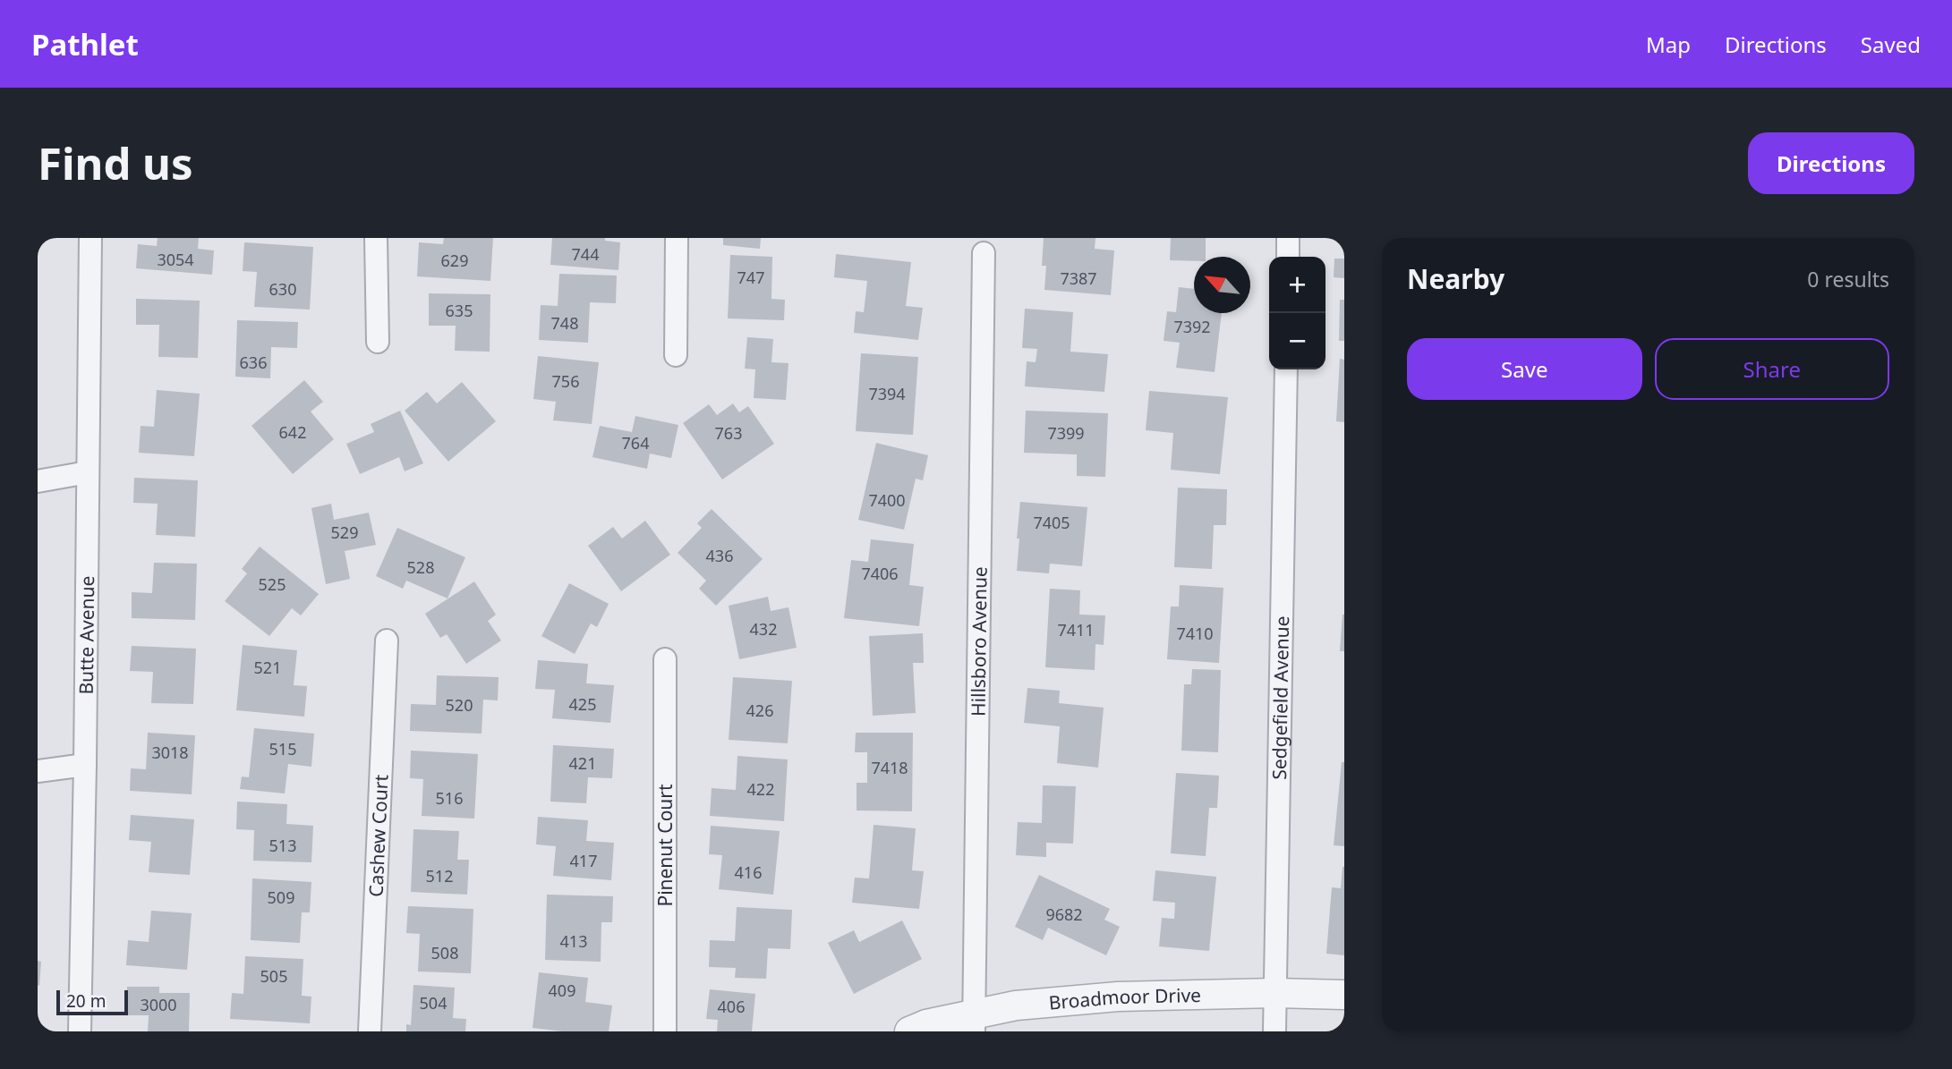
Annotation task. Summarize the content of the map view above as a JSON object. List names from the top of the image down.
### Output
{
  "streets": {
    "street": [
      "Butte Avenue",
      "Hillsboro Avenue",
      "Sedgefield Avenue",
      "Cashew Court",
      "Pinenut Court",
      "Broadmoor Drive"
    ]
  },
  "crossings": [
    ["Hillsboro Avenue", "Broadmoor Drive"],
    ["Sedgefield Avenue", "Broadmoor Drive"]
  ],
  "house_numbers": [
    "744",
    "3054",
    "629",
    "747",
    "7387",
    "630",
    "635",
    "748",
    "7392",
    "636",
    "756",
    "7394",
    "642",
    "763",
    "7399",
    "764",
    "7400",
    "7405",
    "529",
    "436",
    "528",
    "7406",
    "525",
    "432",
    "7411",
    "7410",
    "521",
    "425",
    "520",
    "426",
    "515",
    "3018",
    "421",
    "7418",
    "422",
    "516",
    "513",
    "417",
    "416",
    "512",
    "509",
    "9682",
    "413",
    "508",
    "505",
    "409",
    "504",
    "3000",
    "406"
  ],
  "scale_bar": "20 m",
  "north": "top left",
  "page": {
    "header": "Pathlet",
    "nav": ["Map", "Directions", "Saved"],
    "buttons": [
      "Directions",
      ["Save", "Share"]
    ],
    "title": "Find us",
    "heading": ["Nearby", "0 results"],
    "map_buttons": ["+", "−"],
    "scale": "20 m"
  }
}
